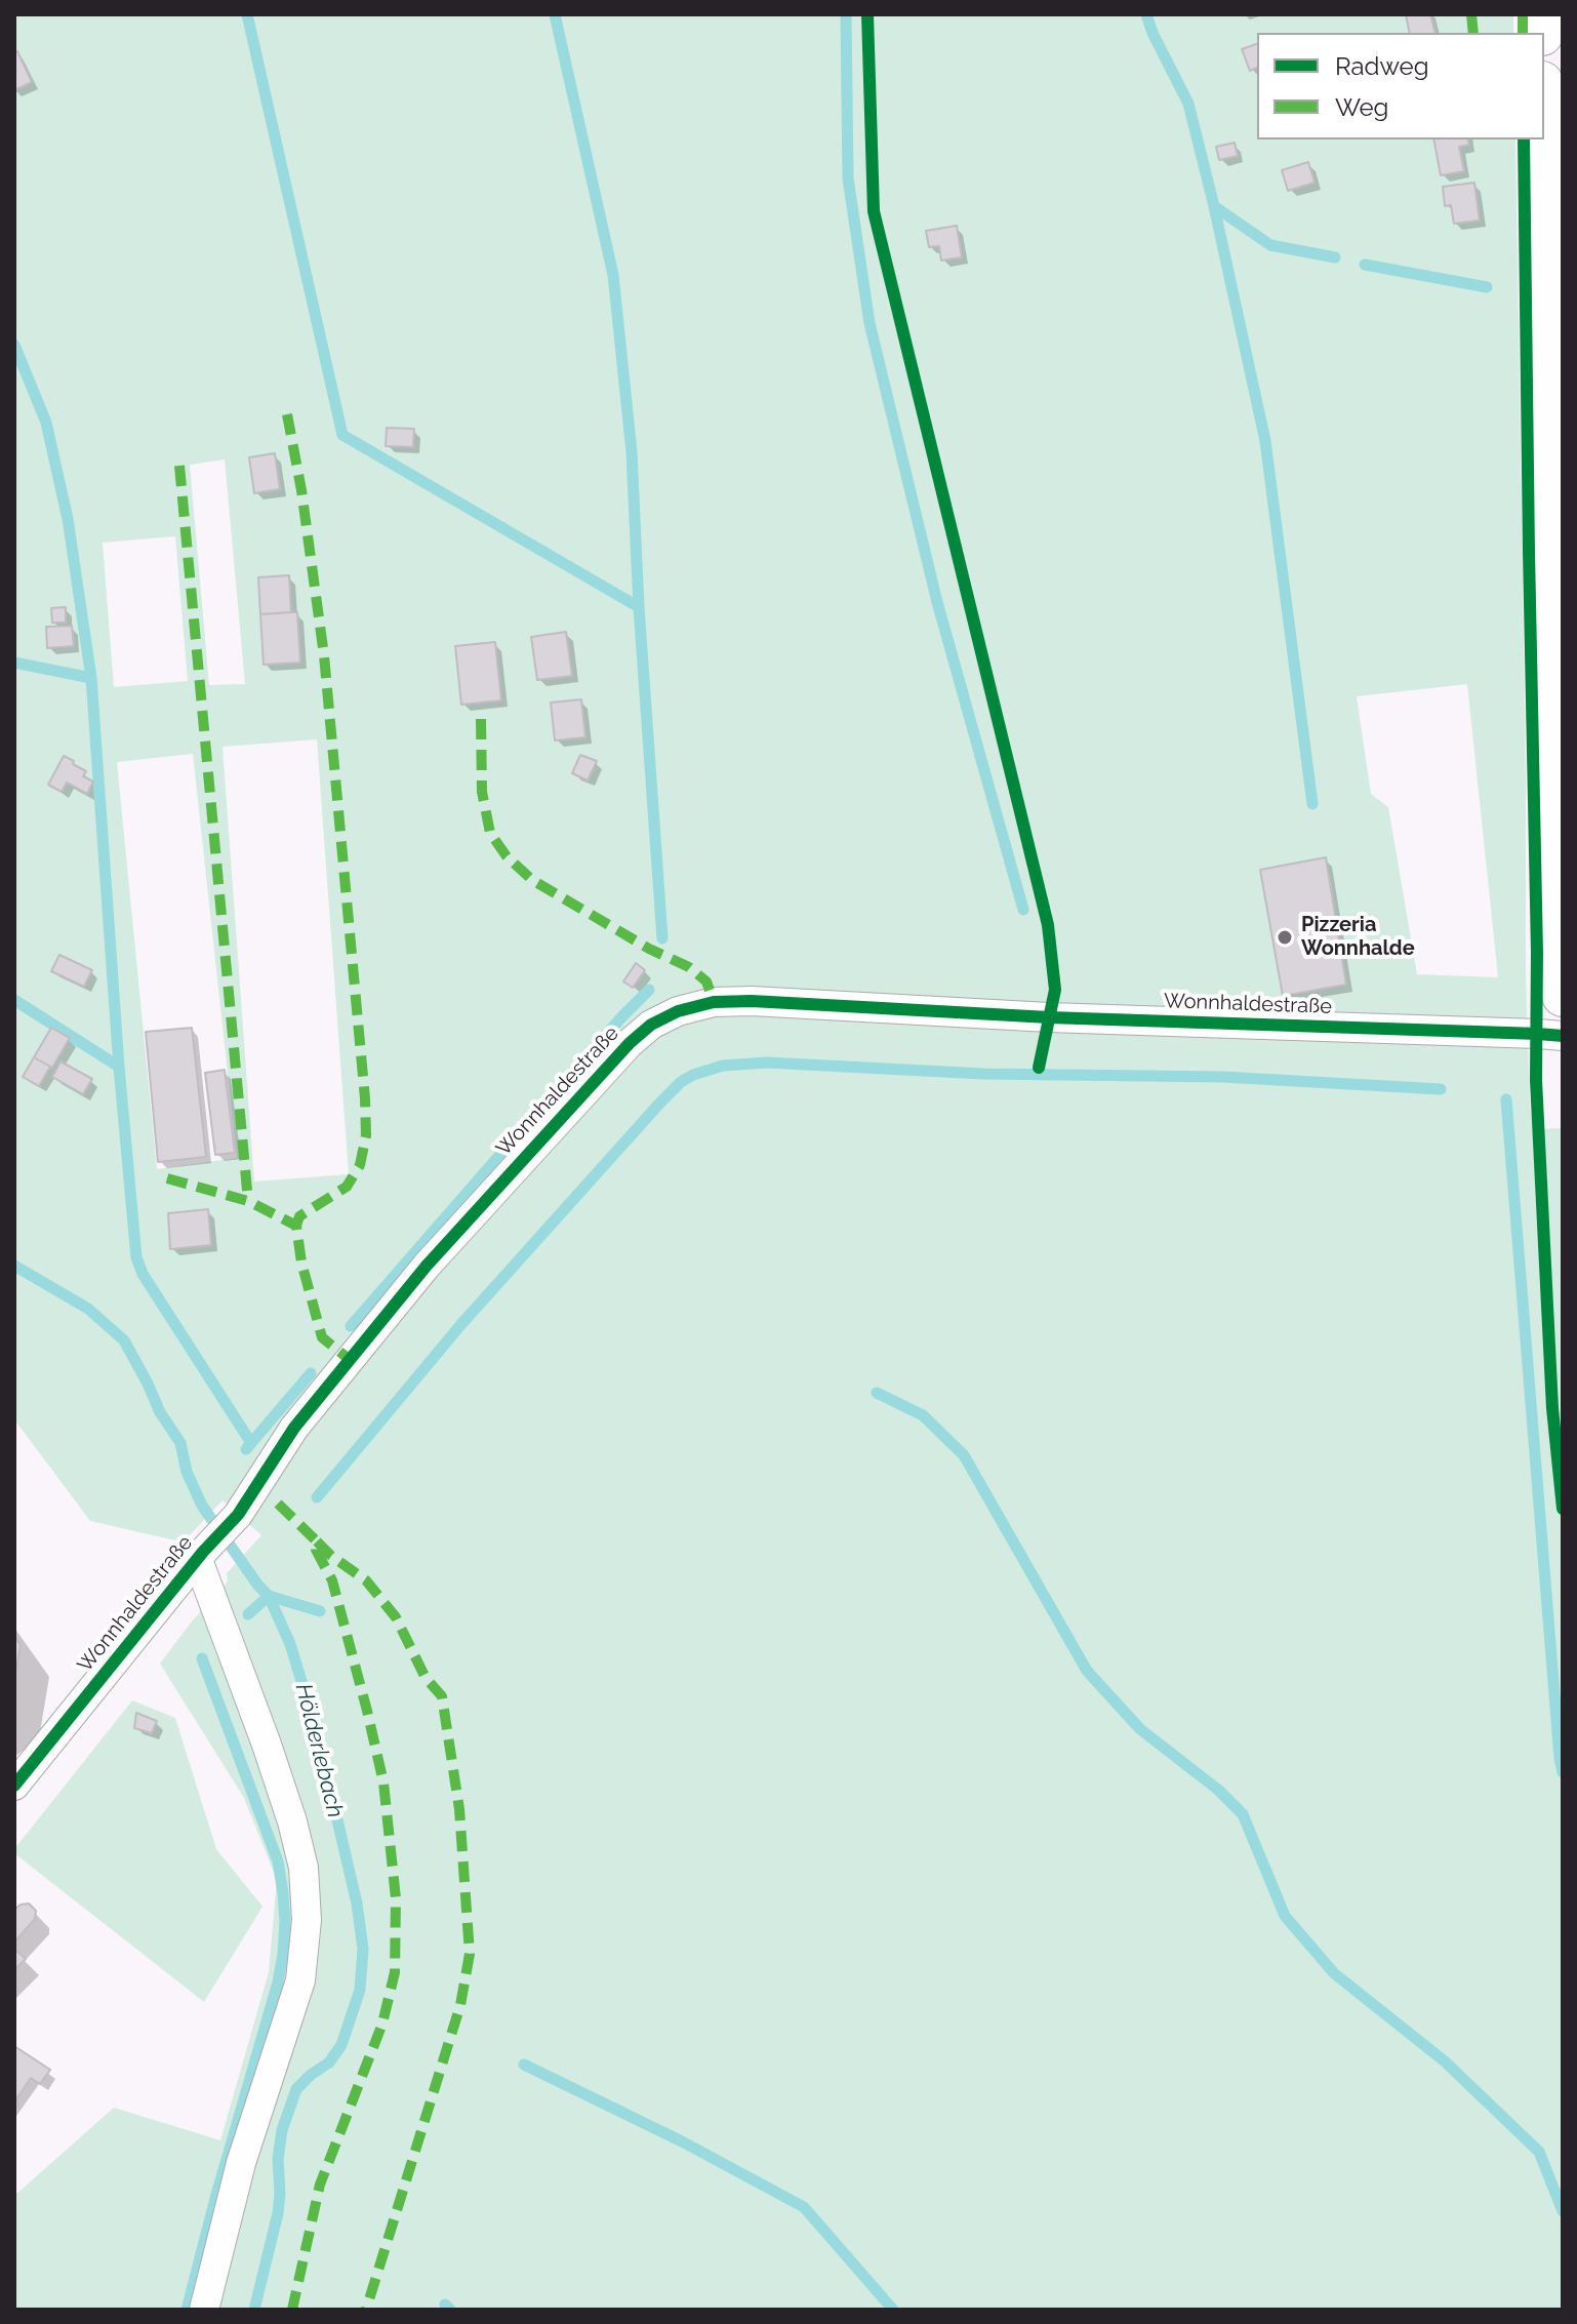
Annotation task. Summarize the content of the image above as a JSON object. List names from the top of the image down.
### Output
{
  "streets": {
    "street": ["Wonnhaldestraße"]
  },
  "water": ["Hölderlebach"],
  "places": ["Pizzeria Wonnhalde"],
  "legend": ["Radweg", "Weg"]
}
